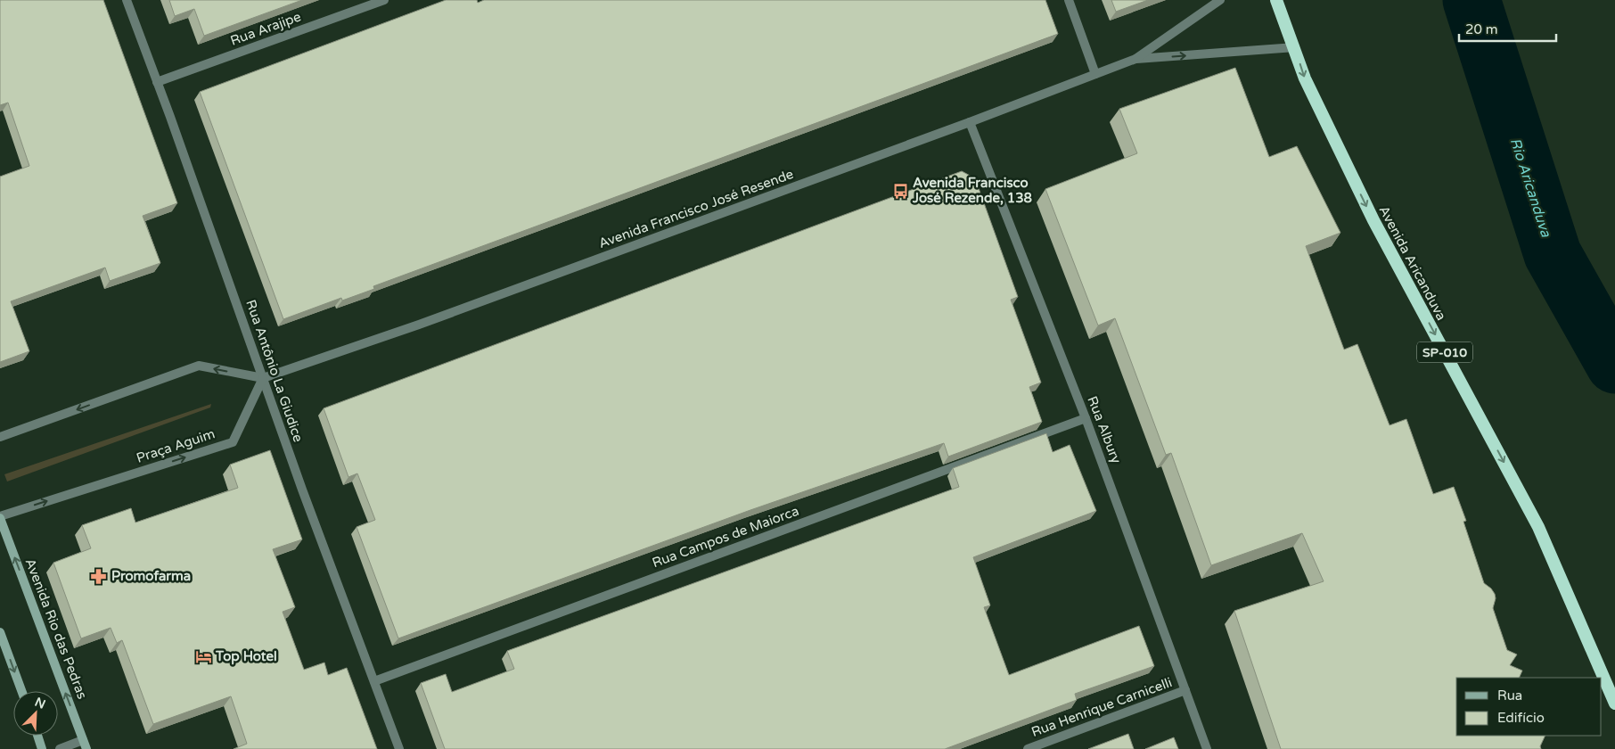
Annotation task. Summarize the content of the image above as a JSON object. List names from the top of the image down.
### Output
{
  "streets": {
    "highway": ["Avenida Aricanduva", "SP-010"],
    "main road": ["Avenida Rio das Pedras"],
    "street": [
      "Rua Arajipe",
      "Avenida Francisco José Resende",
      "Rua Antônio La Giudice",
      "Rua Albury",
      "Praça Aguim",
      "Rua Campos de Maiorca",
      "Rua Henrique Carnicelli"
    ]
  },
  "crossings": [
    ["Rua Arajipe", "Rua Antônio La Giudice"],
    ["Avenida Francisco José Resende", "Avenida Aricanduva"],
    ["Avenida Francisco José Resende", "Rua Antônio La Giudice"],
    ["Avenida Francisco José Resende", "Rua Albury"],
    ["Avenida Francisco José Resende", "Praça Aguim"],
    ["Rua Antônio La Giudice", "Praça Aguim"],
    ["Rua Antônio La Giudice", "Rua Campos de Maiorca"],
    ["Rua Albury", "Rua Campos de Maiorca"],
    ["Rua Albury", "Rua Henrique Carnicelli"],
    ["Praça Aguim", "Avenida Rio das Pedras"]
  ],
  "one_way": ["Avenida Aricanduva"],
  "water": ["Rio Aricanduva"],
  "places": {
    "bus stop": ["Avenida Francisco José Rezende, 138"],
    "pharmacy": ["Promofarma"],
    "hotel": ["Top Hotel"]
  },
  "legend": ["Rua", "Edifício"],
  "scale_bar": "20 m",
  "north": "top right"
}
